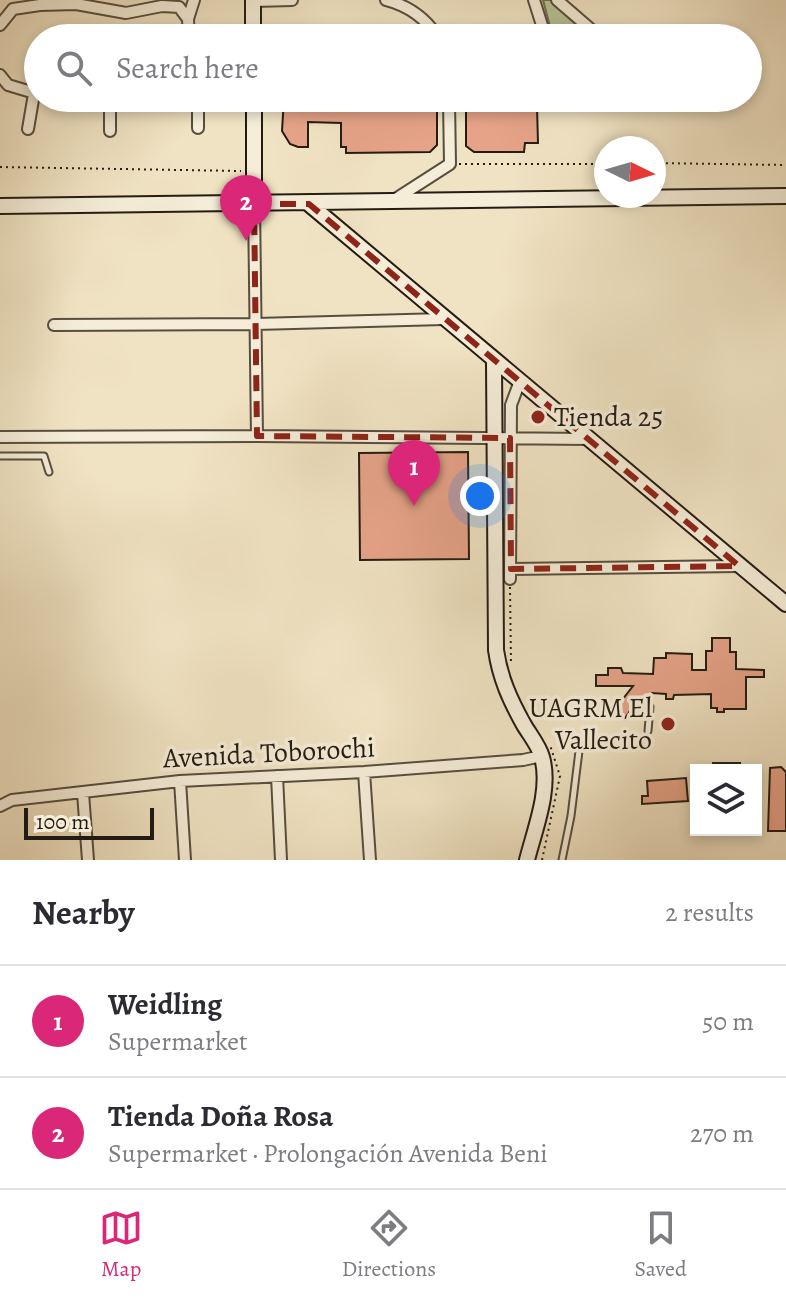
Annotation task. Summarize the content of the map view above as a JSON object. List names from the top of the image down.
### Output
{
  "streets": {
    "street": ["Avenida Toborochi"]
  },
  "places": ["Tienda 25", "UAGRM El Vallecito"],
  "scale_bar": "100 m",
  "north": "right",
  "page": {
    "search": "Search here",
    "pins": ["2", "1"],
    "scale": "100 m",
    "heading": ["Nearby", "2 results"],
    "list": [
      {
        "mark": "1",
        "name": "Weidling",
        "note": "Supermarket",
        "value": "50 m"
      },
      {
        "mark": "2",
        "name": "Tienda Doña Rosa",
        "note": "Supermarket · Prolongación Avenida Beni",
        "value": "270 m"
      }
    ],
    "nav": ["Map", "Directions", "Saved"]
  }
}
